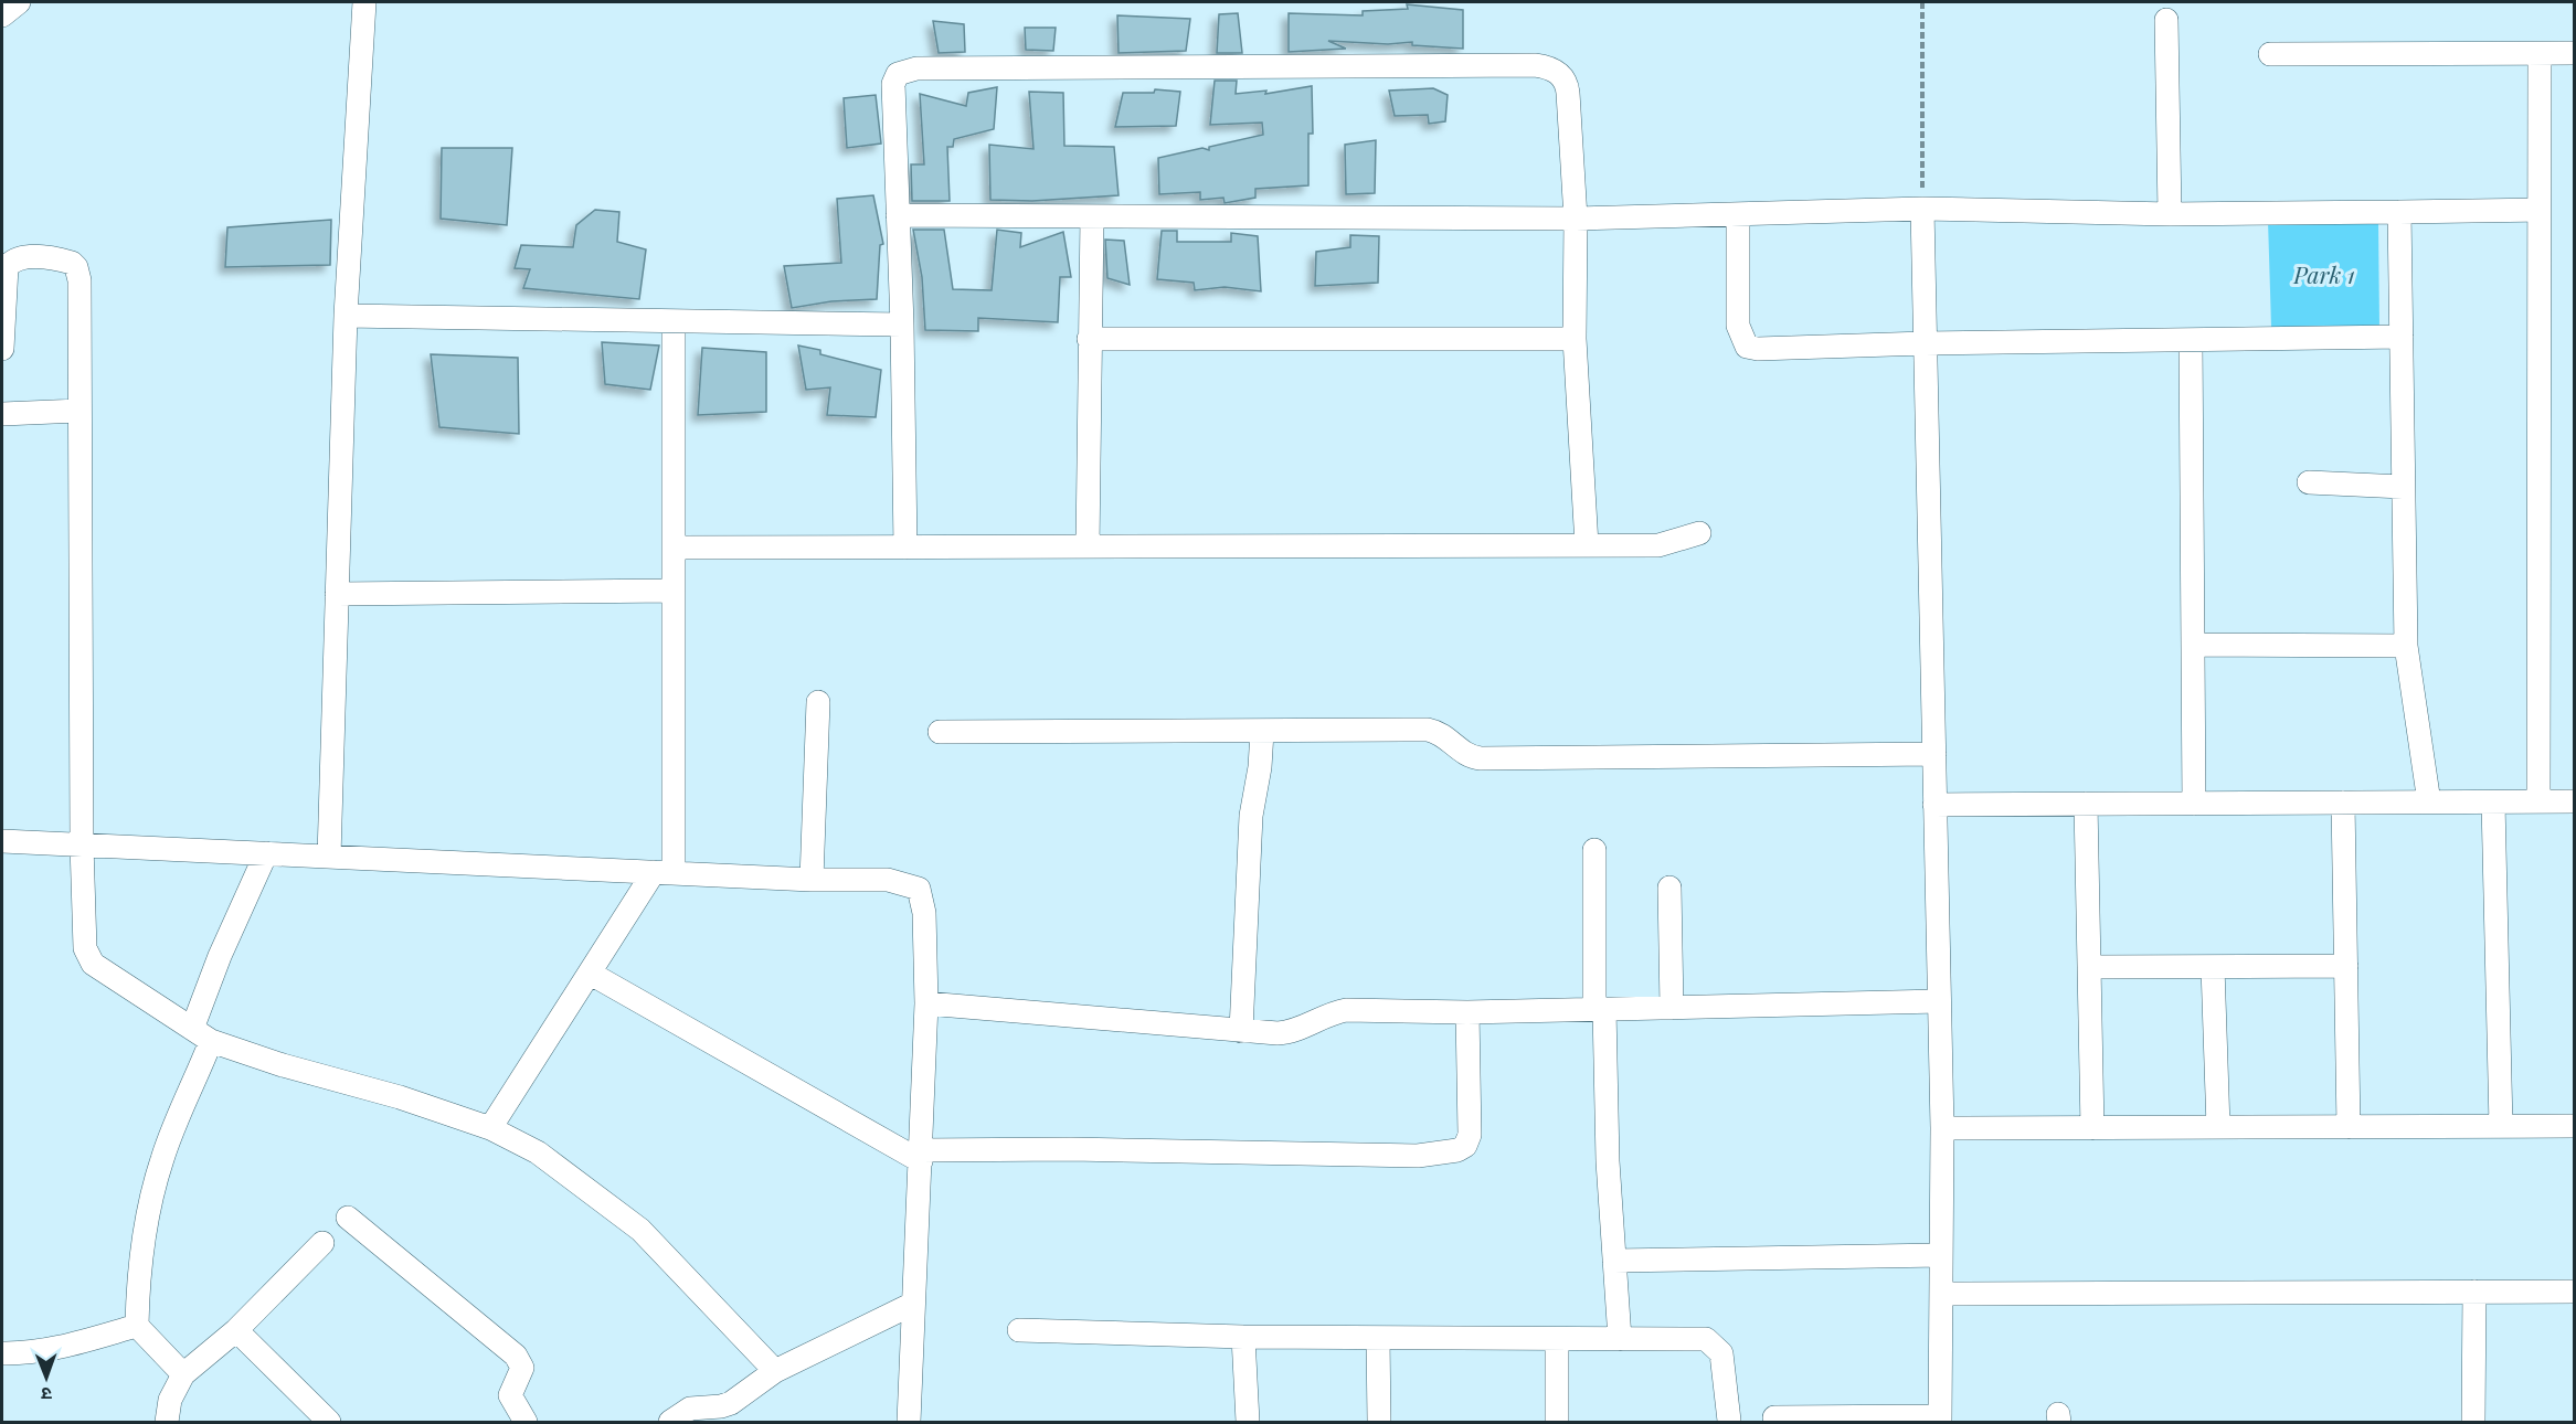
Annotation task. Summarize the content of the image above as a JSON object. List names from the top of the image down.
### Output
{
  "parks": ["Park 1"],
  "north": "bottom"
}
